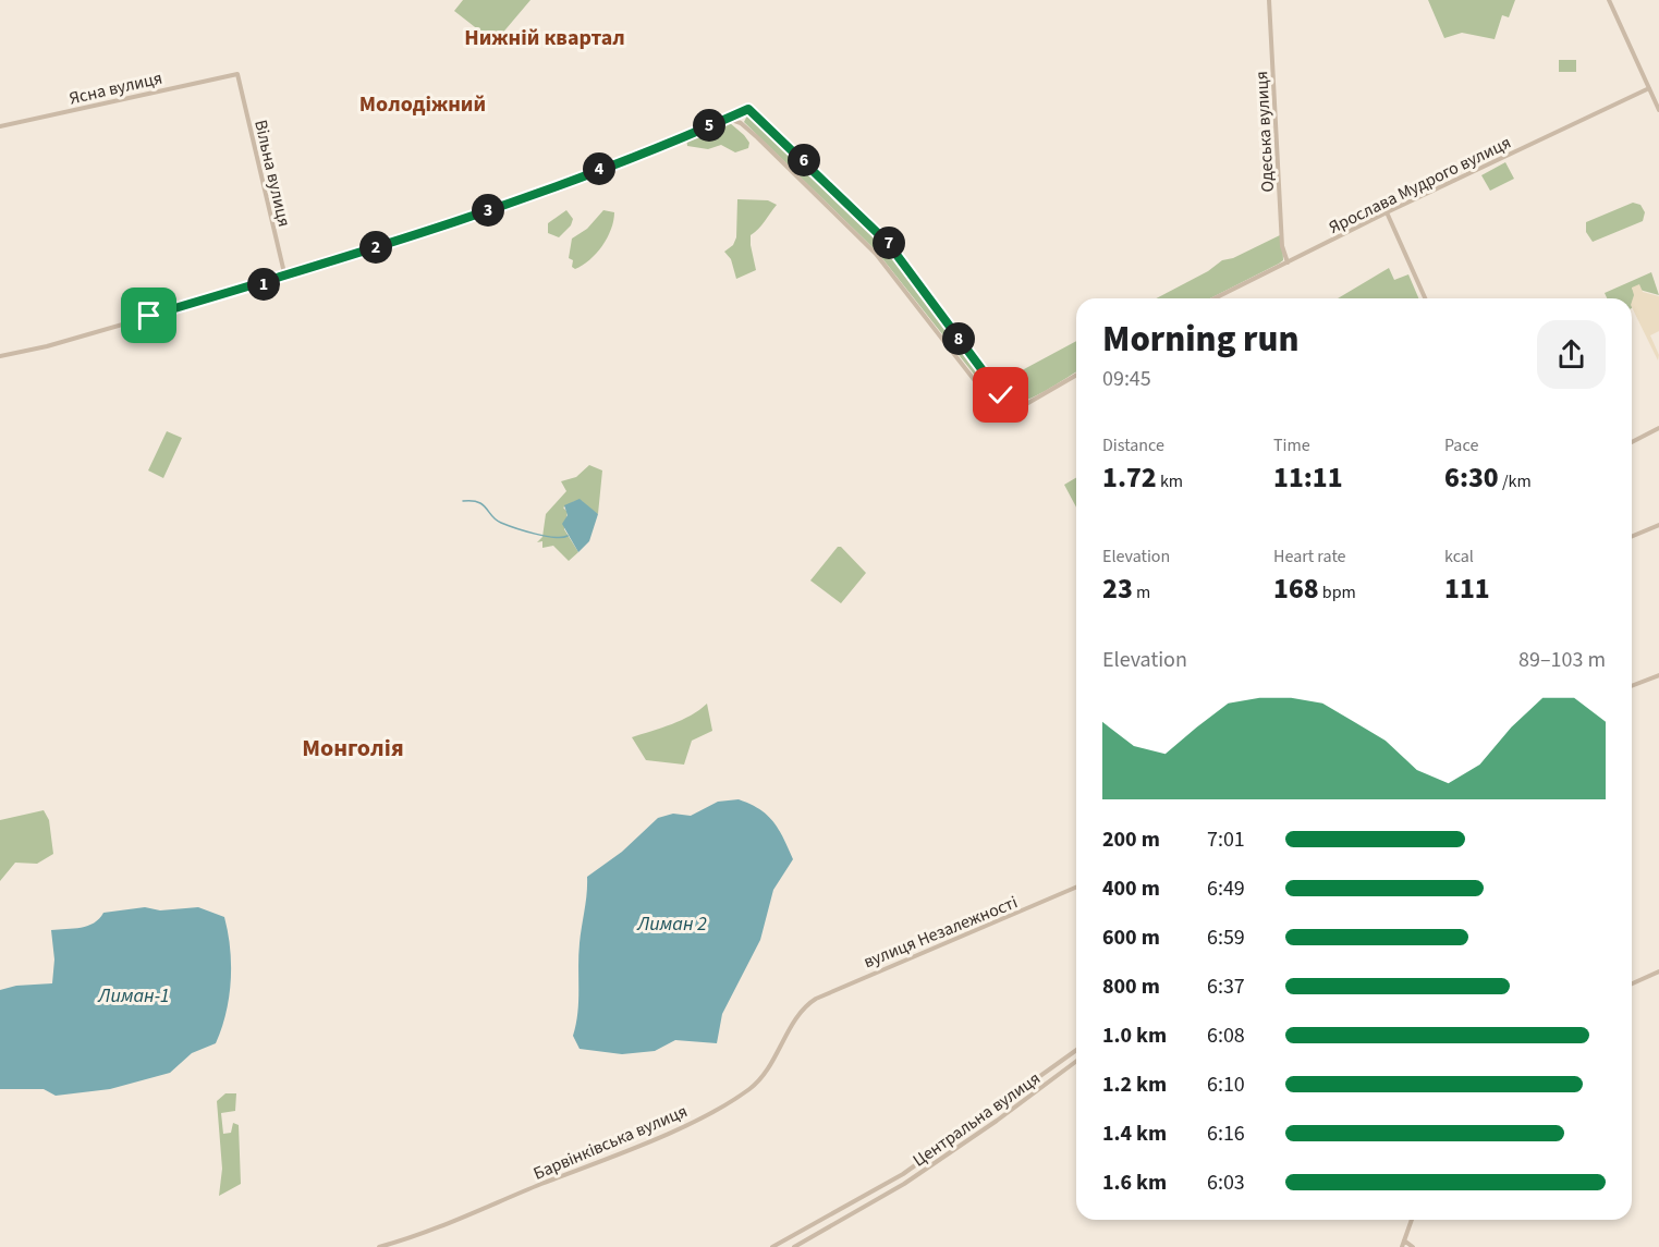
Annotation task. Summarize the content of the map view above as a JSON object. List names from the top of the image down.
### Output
{
  "streets": {
    "street": [
      "Ясна вулиця",
      "Одеська вулиця",
      "Вільна вулиця",
      "Ярослава Мудрого вулиця",
      "вулиця Незалежності",
      "Центральна вулиця",
      "Барвінківська вулиця"
    ]
  },
  "crossings": [
    ["Ясна вулиця", "Вільна вулиця"],
    ["Одеська вулиця", "Ярослава Мудрого вулиця"],
    ["вулиця Незалежності", "Барвінківська вулиця"]
  ],
  "districts": ["Нижній квартал", "Молодіжний", "Монголія"],
  "water": ["Лиман 2", "Лиман-1"],
  "page": {
    "pins": [
      "5",
      "6",
      "4",
      "3",
      "7",
      "2",
      "1",
      "8"
    ],
    "heading": ["Morning run", "09:45"],
    "stats": [
      ["Distance", "1.72 km"],
      ["Time", "11:11"],
      ["Pace", "6:30 /km"],
      ["Elevation", "23 m"],
      ["Heart rate", "168 bpm"],
      ["kcal", "111"]
    ],
    "chart": ["Elevation", "89–103 m"],
    "list": [
      {
        "name": "200 m",
        "note": "7:01"
      },
      {
        "name": "400 m",
        "note": "6:49"
      },
      {
        "name": "600 m",
        "note": "6:59"
      },
      {
        "name": "800 m",
        "note": "6:37"
      },
      {
        "name": "1.0 km",
        "note": "6:08"
      },
      {
        "name": "1.2 km",
        "note": "6:10"
      },
      {
        "name": "1.4 km",
        "note": "6:16"
      },
      {
        "name": "1.6 km",
        "note": "6:03"
      }
    ]
  }
}
